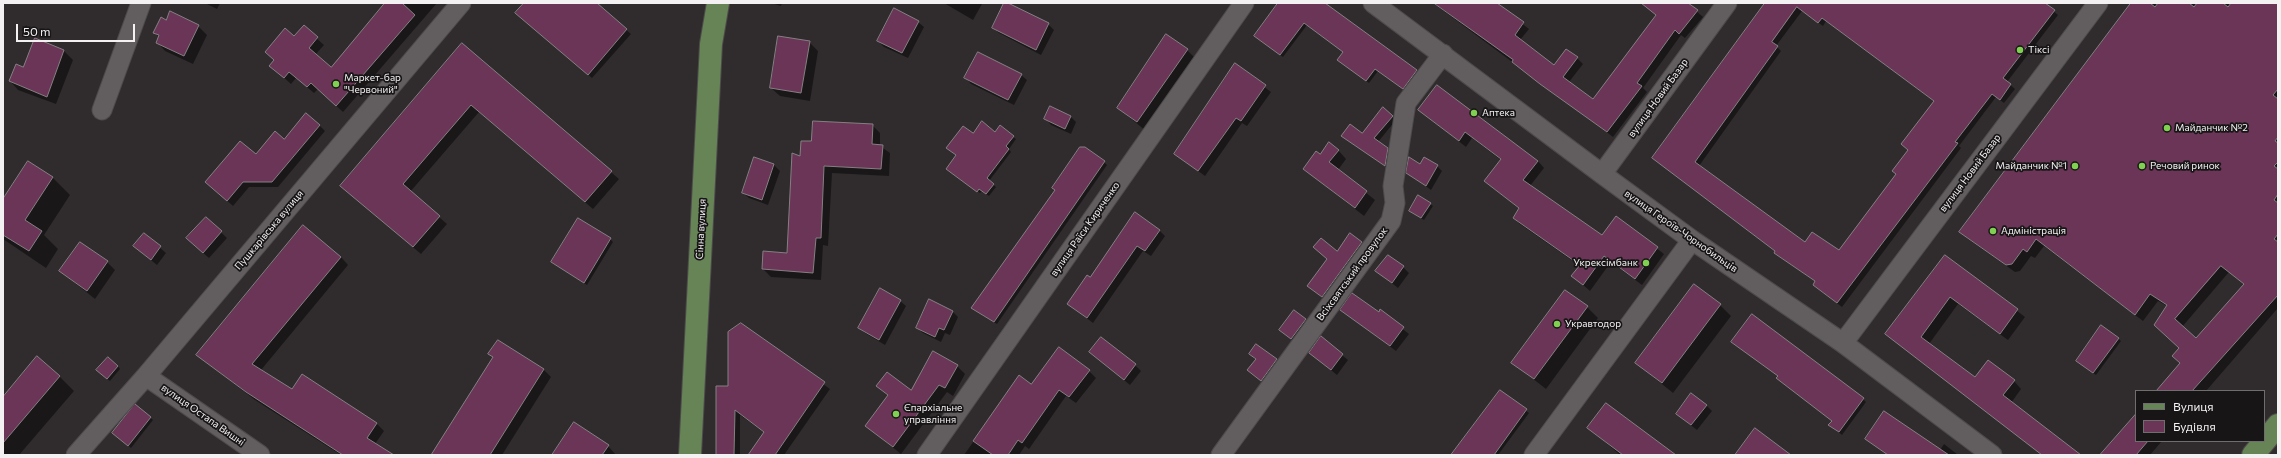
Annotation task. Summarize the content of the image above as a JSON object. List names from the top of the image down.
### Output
{
  "streets": {
    "main road": ["Сінна вулиця"],
    "street": [
      "вулиця Новий Базар",
      "вулиця Раїси Кириченко",
      "Пушкарівська вулиця",
      "вулиця Героїв-Чорнобильців",
      "Всіхсвятський провулок",
      "вулиця Остапа Вишні"
    ]
  },
  "crossings": [
    ["вулиця Новий Базар", "вулиця Героїв-Чорнобильців"],
    ["Пушкарівська вулиця", "вулиця Остапа Вишні"],
    ["вулиця Героїв-Чорнобильців", "Всіхсвятський провулок"]
  ],
  "places": [
    "Тіксі",
    "Маркет-бар \"Червоний\"",
    "Аптека",
    "Майданчик №2",
    "Майданчик №1",
    "Речовий ринок",
    "Адміністрація",
    "Укрексімбанк",
    "Укравтодор",
    "Єпархіальне управління"
  ],
  "legend": ["Вулиця", "Будівля"],
  "scale_bar": "50 m"
}
